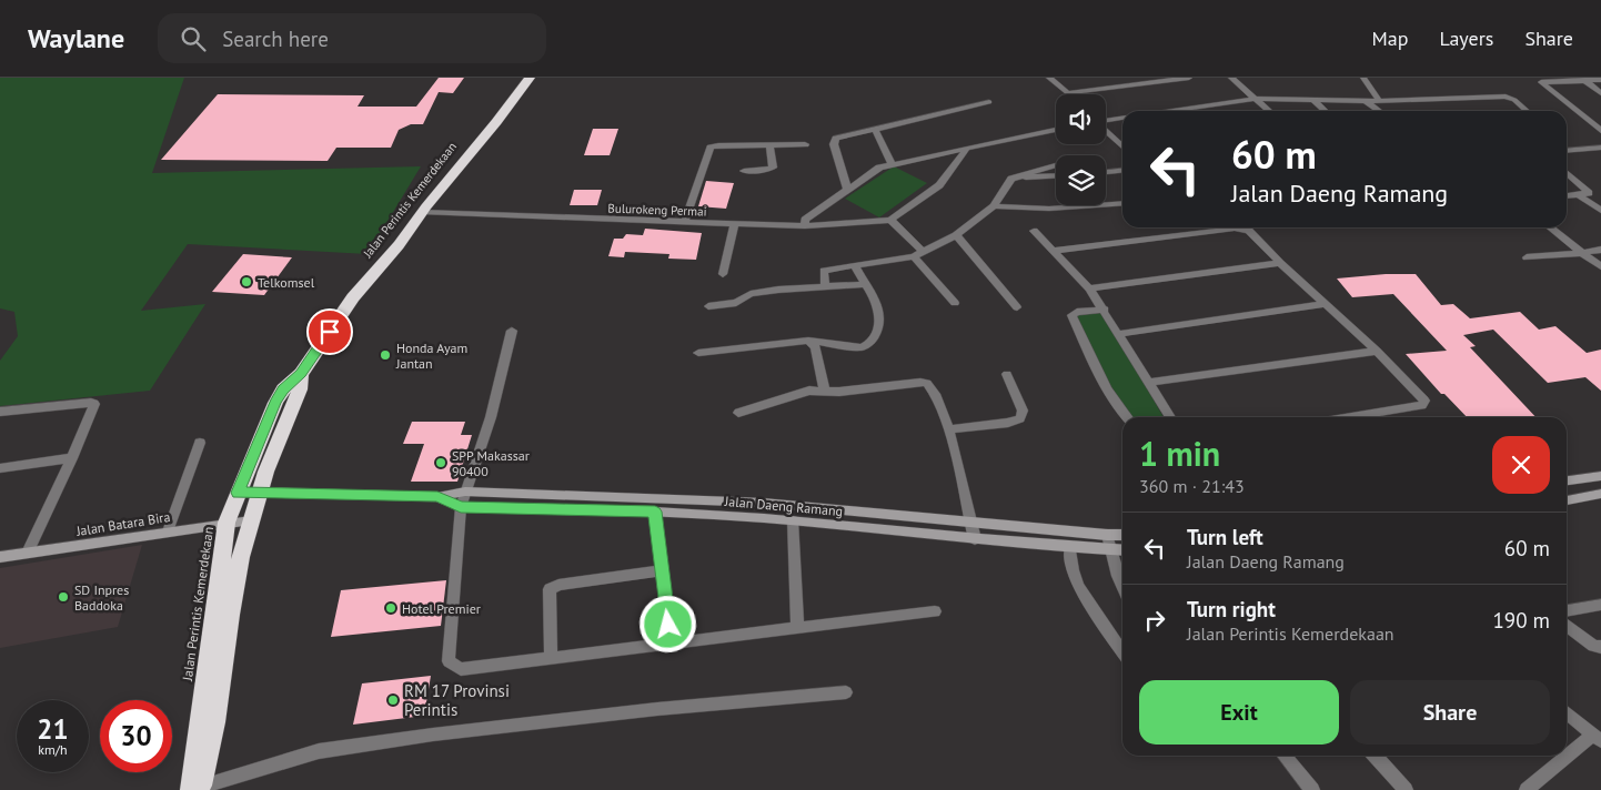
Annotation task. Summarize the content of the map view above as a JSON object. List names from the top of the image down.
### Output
{
  "streets": {
    "highway": ["Jalan Perintis Kemerdekaan"],
    "main road": ["Jalan Daeng Ramang", "Jalan Batara Bira"],
    "street": ["Bulurokeng Permai"]
  },
  "crossings": [
    ["Jalan Perintis Kemerdekaan", "Bulurokeng Permai"],
    ["Jalan Perintis Kemerdekaan", "Jalan Daeng Ramang"],
    ["Jalan Perintis Kemerdekaan", "Jalan Batara Bira"]
  ],
  "places": [
    "Telkomsel",
    "Honda Ayam Jantan",
    "SPP Makassar 90400",
    "SD Inpres Baddoka",
    "Hotel Premier",
    "RM 17 Provinsi Perintis"
  ],
  "page": {
    "header": "Waylane",
    "search": "Search here",
    "nav": ["Map", "Layers", "Share"],
    "turn": ["60 m", "Jalan Daeng Ramang"],
    "heading": ["1 min", "360 m · 21:43"],
    "list": [
      {
        "name": "Turn left",
        "note": "Jalan Daeng Ramang",
        "value": "60 m"
      },
      {
        "name": "Turn right",
        "note": "Jalan Perintis Kemerdekaan",
        "value": "190 m"
      }
    ],
    "buttons": ["Exit", "Share"],
    "speed": "21 km/h",
    "limit": "30"
  }
}
